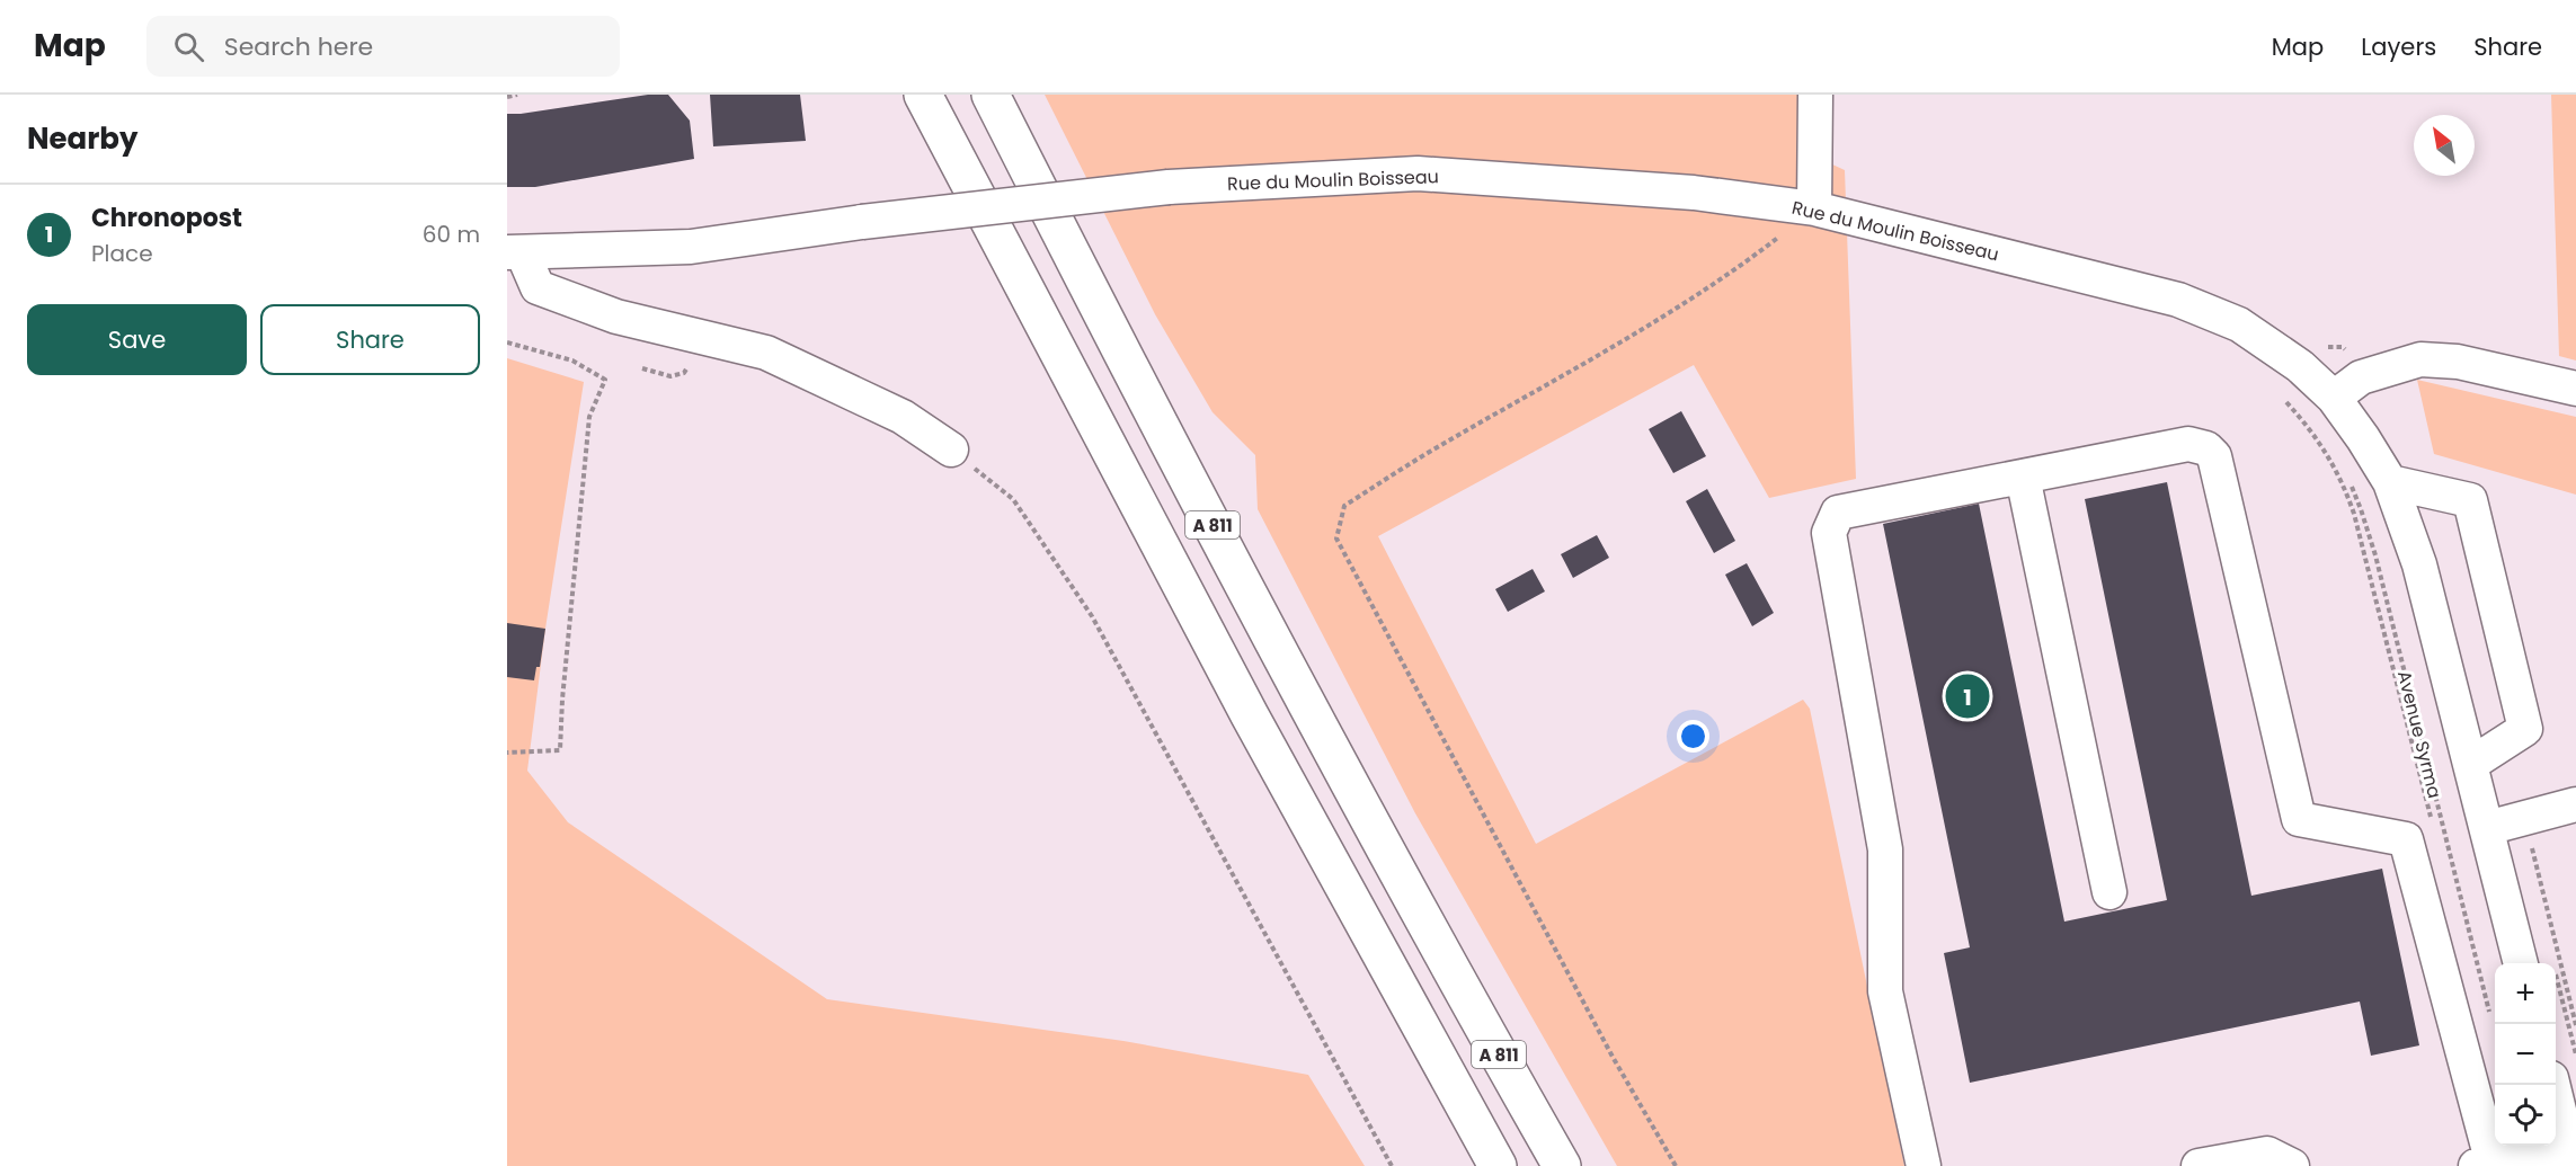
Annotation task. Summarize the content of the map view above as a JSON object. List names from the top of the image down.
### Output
{
  "streets": {
    "highway": ["A 811"],
    "street": ["Rue du Moulin Boisseau"],
    "path": ["Avenue Syrma"]
  },
  "north": "top left",
  "page": {
    "header": "Map",
    "search": "Search here",
    "nav": ["Map", "Layers", "Share"],
    "heading": "Nearby",
    "list": [
      {
        "mark": "1",
        "name": "Chronopost",
        "note": "Place",
        "value": "60 m"
      }
    ],
    "buttons": ["Save", "Share"],
    "pins": "1",
    "map_buttons": ["+", "−"]
  }
}
